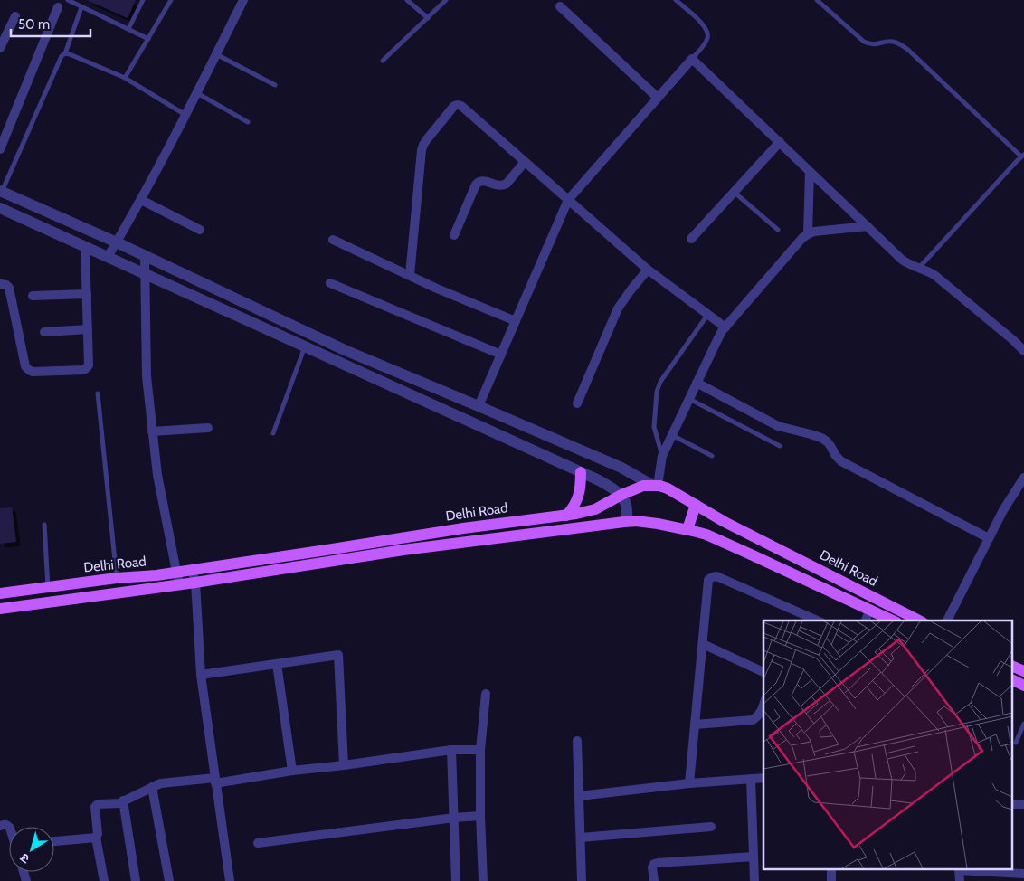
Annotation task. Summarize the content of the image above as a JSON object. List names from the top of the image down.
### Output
{
  "streets": {
    "main road": ["Delhi Road"]
  },
  "scale_bar": "50 m",
  "north": "bottom left"
}
